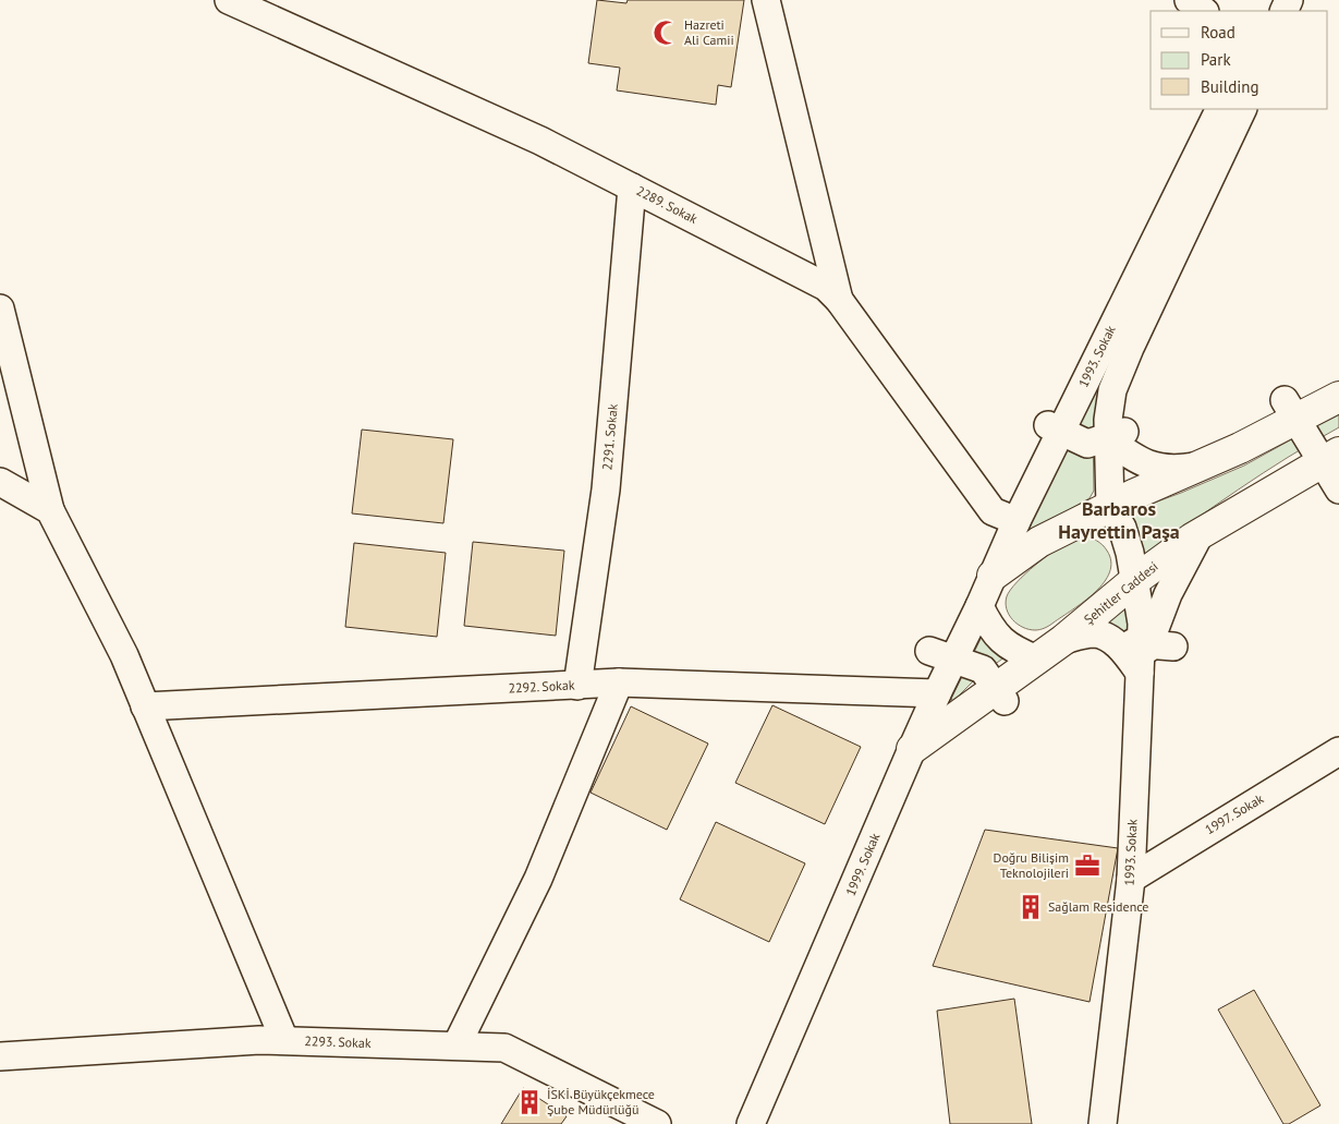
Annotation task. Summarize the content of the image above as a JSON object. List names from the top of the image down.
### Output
{
  "streets": {
    "main road": ["Şehitler Caddesi"],
    "street": [
      "2289. Sokak",
      "1993. Sokak",
      "2291. Sokak",
      "2292. Sokak",
      "1997. Sokak",
      "1999. Sokak",
      "2293. Sokak"
    ]
  },
  "crossings": [
    ["2289. Sokak", "1993. Sokak"],
    ["2289. Sokak", "2291. Sokak"],
    ["1993. Sokak", "1997. Sokak"],
    ["1993. Sokak", "1999. Sokak"],
    ["2291. Sokak", "2292. Sokak"],
    ["Şehitler Caddesi", "1999. Sokak"],
    ["2292. Sokak", "1999. Sokak"]
  ],
  "districts": ["Barbaros Hayrettin Paşa"],
  "places": {
    "mosque": ["Hazreti Ali Camii"],
    "office": ["Doğru Bilişim Teknolojileri"],
    "building": ["Sağlam Residence", "İSKİ Büyükçekmece Şube Müdürlüğü"]
  },
  "legend": ["Road", "Park", "Building"]
}
